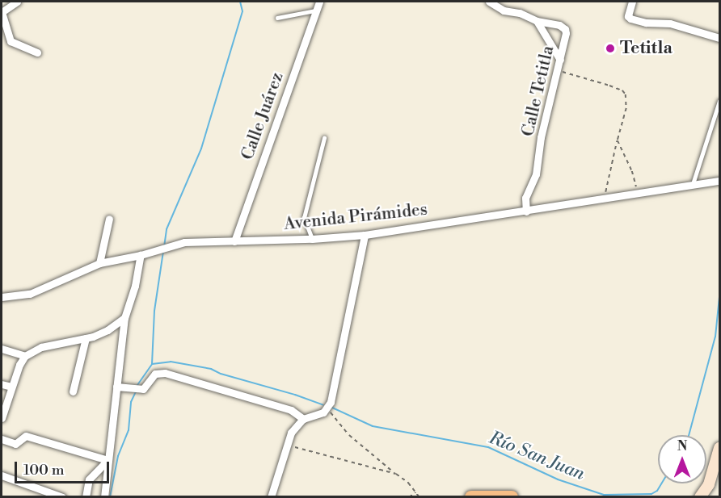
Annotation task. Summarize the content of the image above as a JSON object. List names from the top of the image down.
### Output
{
  "streets": {
    "street": ["Calle Tetitla", "Calle Juárez", "Avenida Pirámides"]
  },
  "crossings": [
    ["Calle Tetitla", "Avenida Pirámides"],
    ["Calle Juárez", "Avenida Pirámides"]
  ],
  "water": ["Río San Juan"],
  "places": ["Tetitla"],
  "scale_bar": "100 m",
  "north": "top"
}
